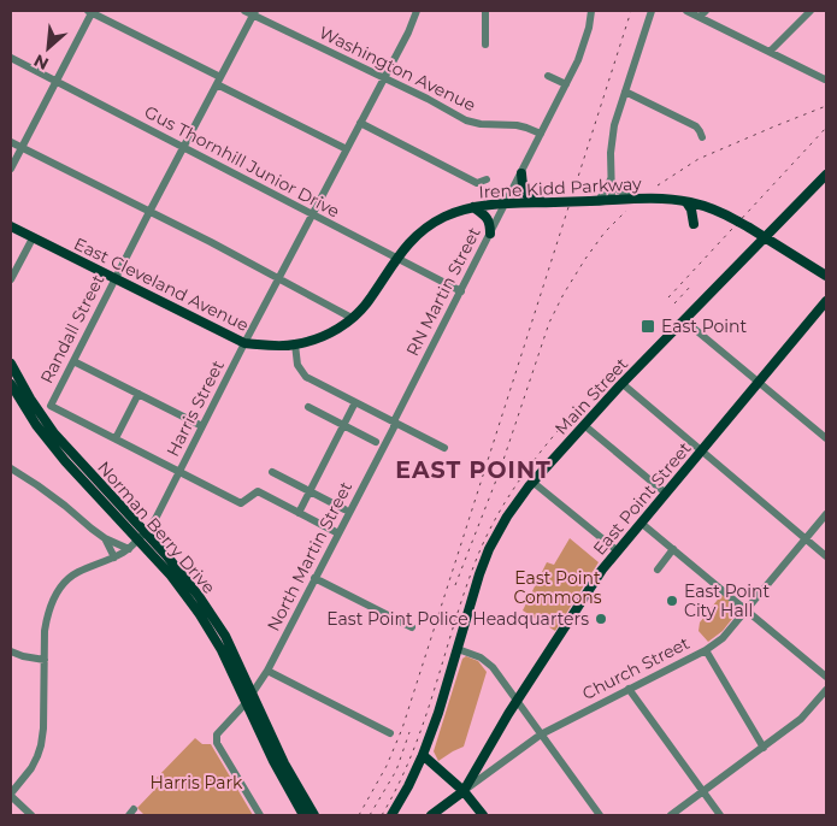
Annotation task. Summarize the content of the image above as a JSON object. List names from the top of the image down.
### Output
{
  "streets": {
    "main road": [
      "Irene Kidd Parkway",
      "East Cleveland Avenue",
      "Main Street",
      "East Point Street",
      "Norman Berry Drive",
      "Church Street"
    ],
    "street": [
      "Washington Avenue",
      "Gus Thornhill Junior Drive",
      "RN Martin Street",
      "Randall Street",
      "Harris Street",
      "North Martin Street"
    ]
  },
  "crossings": [
    ["Washington Avenue", "RN Martin Street"],
    ["Washington Avenue", "Randall Street"],
    ["Washington Avenue", "Harris Street"],
    ["Gus Thornhill Junior Drive", "Irene Kidd Parkway"],
    ["Gus Thornhill Junior Drive", "RN Martin Street"],
    ["Gus Thornhill Junior Drive", "Randall Street"],
    ["Gus Thornhill Junior Drive", "Harris Street"],
    ["Irene Kidd Parkway", "East Cleveland Avenue"],
    ["Irene Kidd Parkway", "RN Martin Street"],
    ["Irene Kidd Parkway", "Main Street"],
    ["East Cleveland Avenue", "Randall Street"],
    ["East Cleveland Avenue", "Harris Street"],
    ["RN Martin Street", "North Martin Street"],
    ["Harris Street", "Norman Berry Drive"],
    ["East Point Street", "Church Street"],
    ["Norman Berry Drive", "North Martin Street"]
  ],
  "districts": ["EAST POINT"],
  "parks": ["East Point Commons", "Harris Park"],
  "places": {
    "transit": ["East Point"],
    "other": ["East Point City Hall", "East Point Police Headquarters"]
  },
  "north": "bottom left"
}
